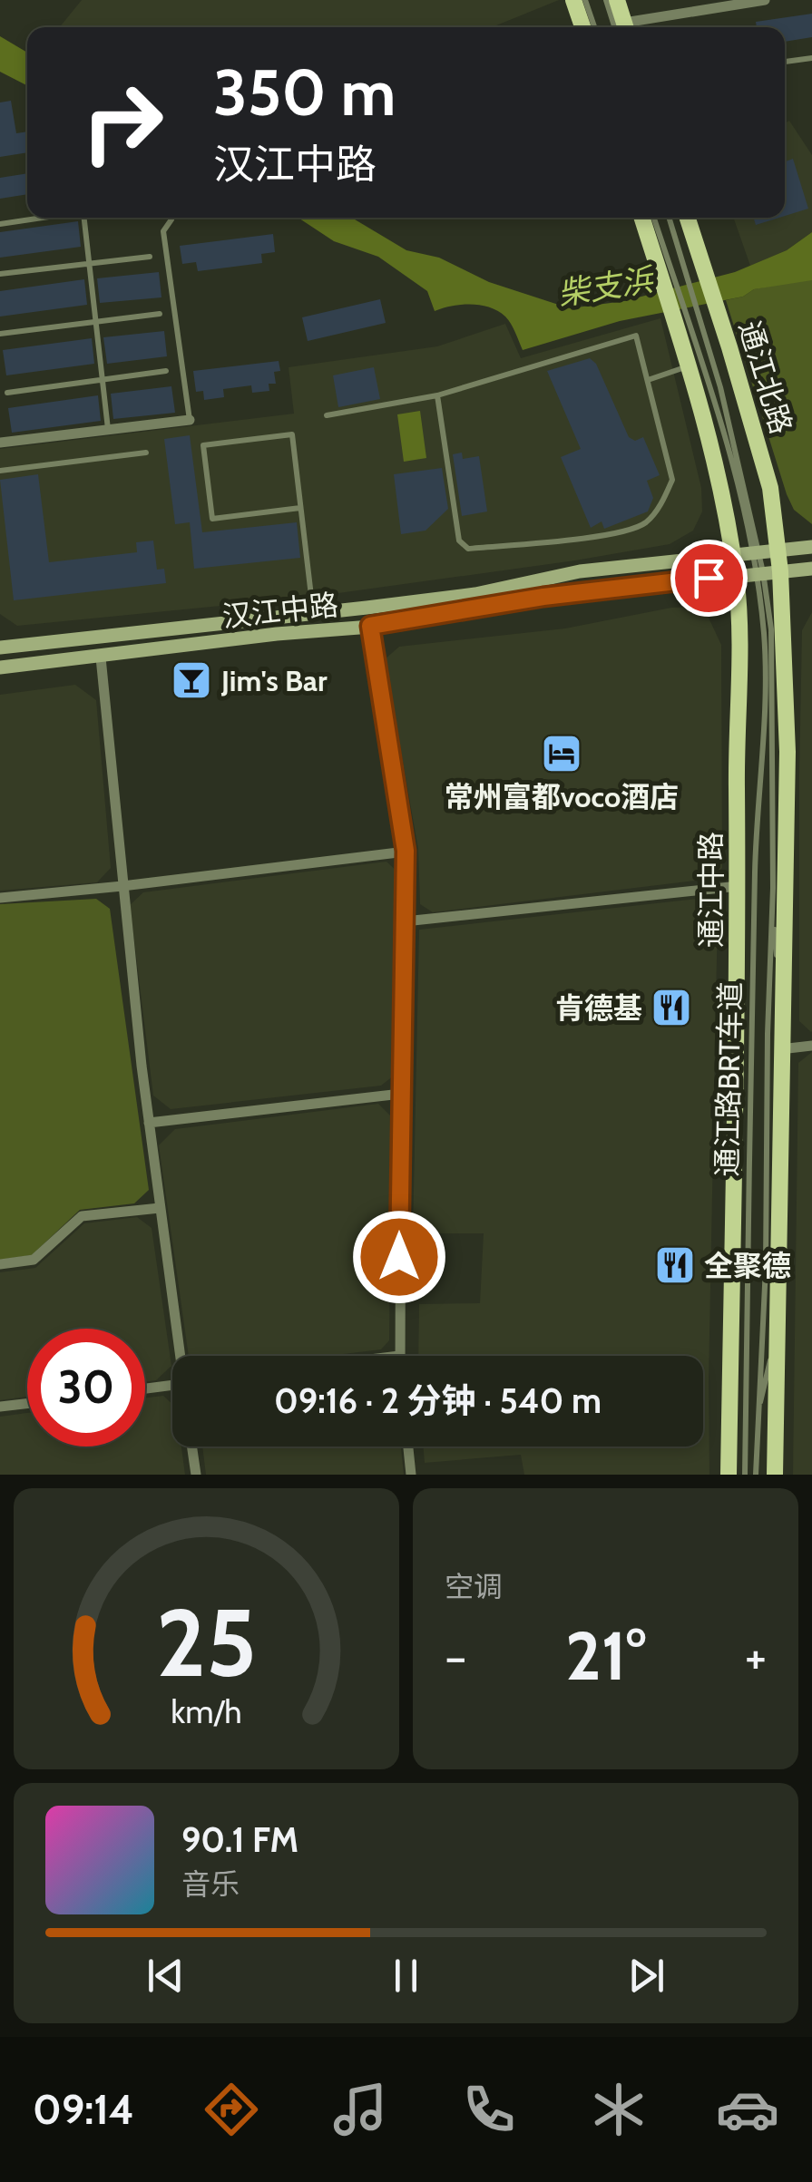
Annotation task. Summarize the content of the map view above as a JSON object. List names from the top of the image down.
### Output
{
  "streets": {
    "main road": ["通江北路", "汉江中路", "通江中路"],
    "lane": ["通江路BRT车道"]
  },
  "crossings": [
    ["通江北路", "汉江中路"],
    ["汉江中路", "通江中路"],
    ["汉江中路", "通江路BRT车道"],
    ["通江中路", "通江路BRT车道"]
  ],
  "water": ["柴支浜"],
  "places": {
    "bar": ["Jim's Bar"],
    "hotel": ["常州富都voco酒店"],
    "restaurant": ["肯德基", "全聚德"]
  },
  "page": {
    "turn": ["350 m", "汉江中路"],
    "limit": "30",
    "trip": "09:16 · 2 分钟 · 540 m",
    "tile": "空调",
    "heat": ["−", "21°", "+"],
    "song": ["90.1 FM", "音乐"],
    "tabs": "09:14",
    "gauge": ["25", "km/h"]
  }
}
